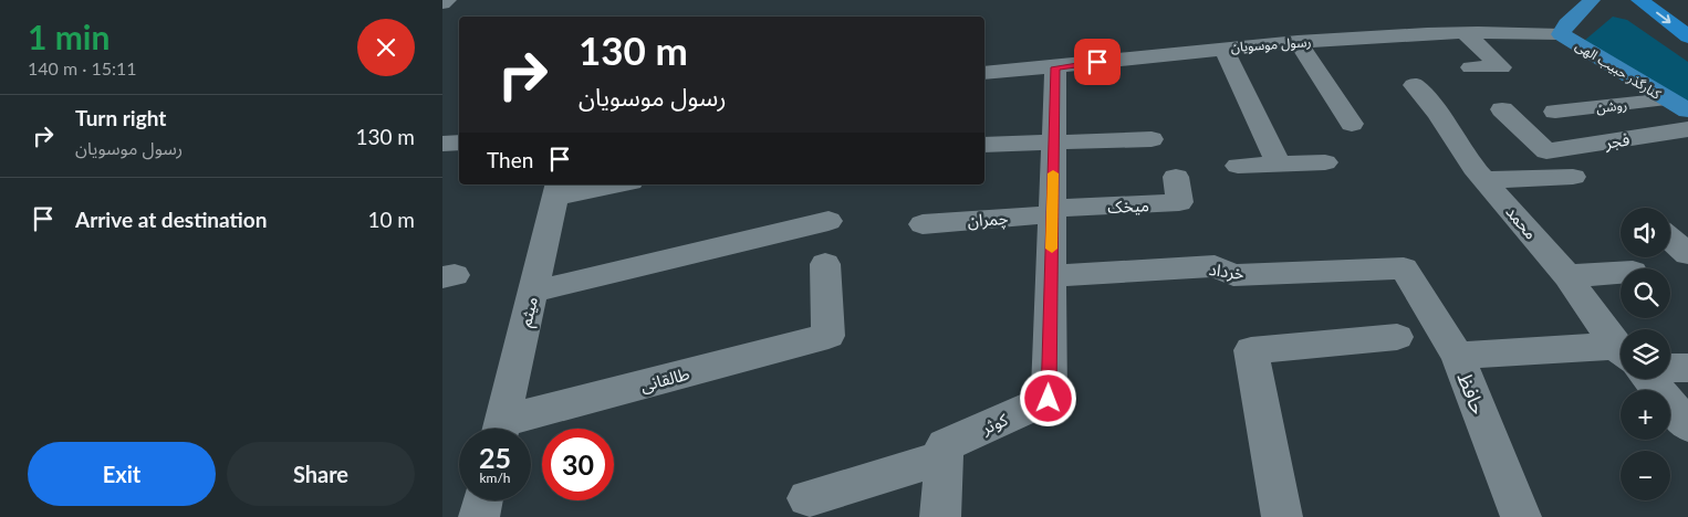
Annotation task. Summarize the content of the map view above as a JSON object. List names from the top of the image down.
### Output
{
  "streets": {
    "main road": ["کنارگذر حبیب الهی"],
    "street": [
      "رسول موسویان",
      "روشن",
      "فجر",
      "میخک",
      "چمران",
      "محمد",
      "خرداد",
      "میثم",
      "طالقانی",
      "حافظ",
      "کوثر"
    ]
  },
  "crossings": [
    ["رسول موسویان", "کنارگذر حبیب الهی"],
    ["رسول موسویان", "کوثر"],
    ["کنارگذر حبیب الهی", "روشن"],
    ["میخک", "چمران"],
    ["میخک", "کوثر"],
    ["چمران", "کوثر"],
    ["خرداد", "حافظ"],
    ["خرداد", "کوثر"]
  ],
  "page": {
    "heading": ["1 min", "140 m · 15:11"],
    "turn": ["130 m", "رسول موسویان"],
    "list": [
      {
        "name": "Turn right",
        "note": "رسول موسویان",
        "value": "130 m"
      },
      {
        "name": "Arrive at destination",
        "value": "10 m"
      }
    ],
    "then": "Then",
    "map_buttons": ["+", "−"],
    "speed": "25 km/h",
    "limit": "30",
    "buttons": ["Exit", "Share"]
  }
}
